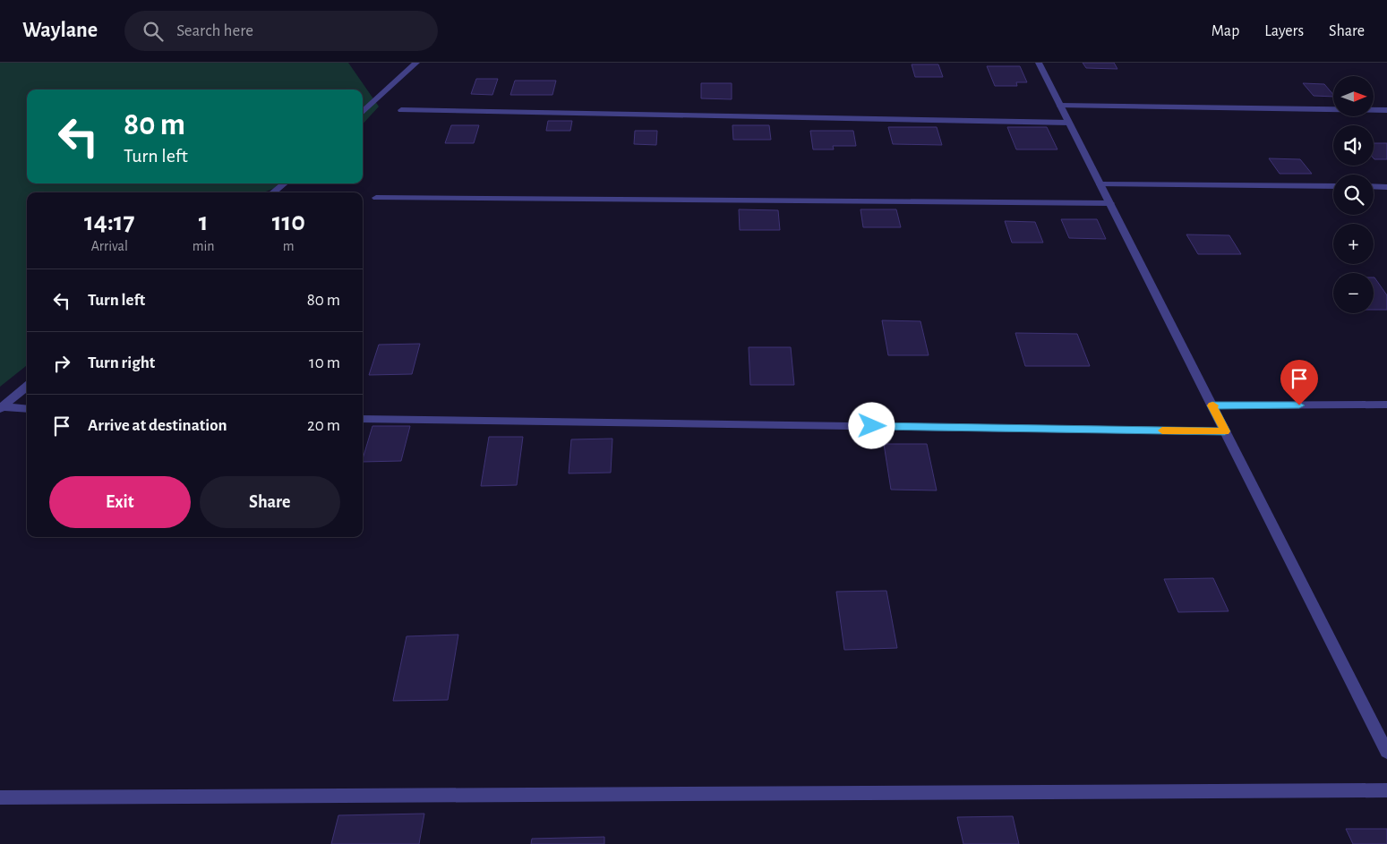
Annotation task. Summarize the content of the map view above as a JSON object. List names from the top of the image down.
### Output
{
  "north": "right",
  "page": {
    "header": "Waylane",
    "search": "Search here",
    "nav": ["Map", "Layers", "Share"],
    "map_buttons": ["+", "−"],
    "turn": ["80 m", "Turn left"],
    "eta": [
      "14:17",
      "Arrival",
      "1",
      "min",
      "110",
      "m"
    ],
    "list": [
      {
        "name": "Turn left",
        "value": "80 m"
      },
      {
        "name": "Turn right",
        "value": "10 m"
      },
      {
        "name": "Arrive at destination",
        "value": "20 m"
      }
    ],
    "buttons": ["Exit", "Share"]
  }
}
